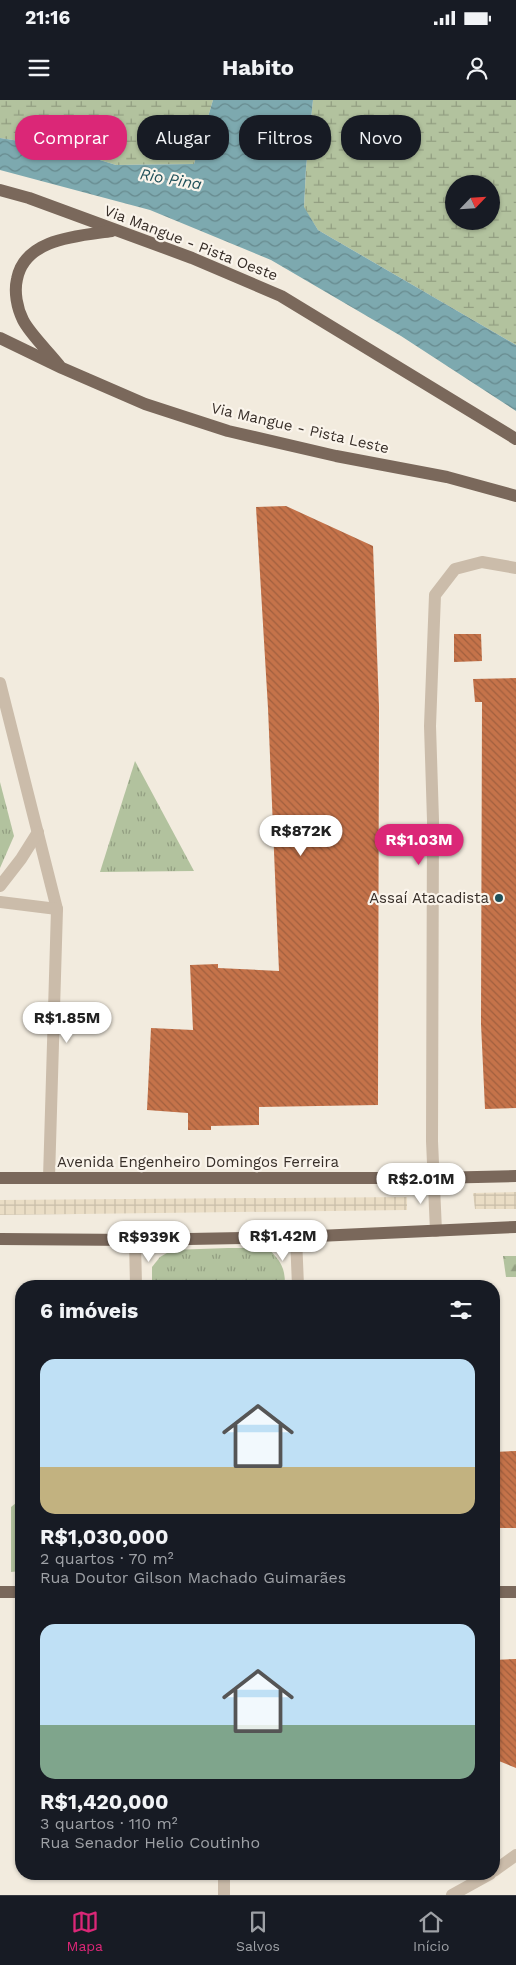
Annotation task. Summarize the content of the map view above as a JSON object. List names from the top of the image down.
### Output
{
  "streets": {
    "main road": ["Via Mangue - Pista Oeste", "Via Mangue - Pista Leste", "Avenida Engenheiro Domingos Ferreira"]
  },
  "water": ["Rio Pina"],
  "places": ["Assaí Atacadista"],
  "north": "top right",
  "page": {
    "status": "21:16",
    "header": "Habito",
    "chip": [
      "Comprar",
      "Alugar",
      "Filtros",
      "Novo"
    ],
    "price": [
      "R$872K",
      "R$1.03M",
      "R$1.85M",
      "R$2.01M",
      "R$1.42M",
      "R$939K"
    ],
    "heading": "6 imóveis",
    "list": [
      {
        "name": "R$1,030,000",
        "note": "2 quartos · 70 m² · Rua Doutor Gilson Machado Guimarães"
      },
      {
        "name": "R$1,420,000",
        "note": "3 quartos · 110 m² · Rua Senador Helio Coutinho"
      }
    ],
    "tabs": ["Mapa", "Salvos", "Início"]
  }
}
